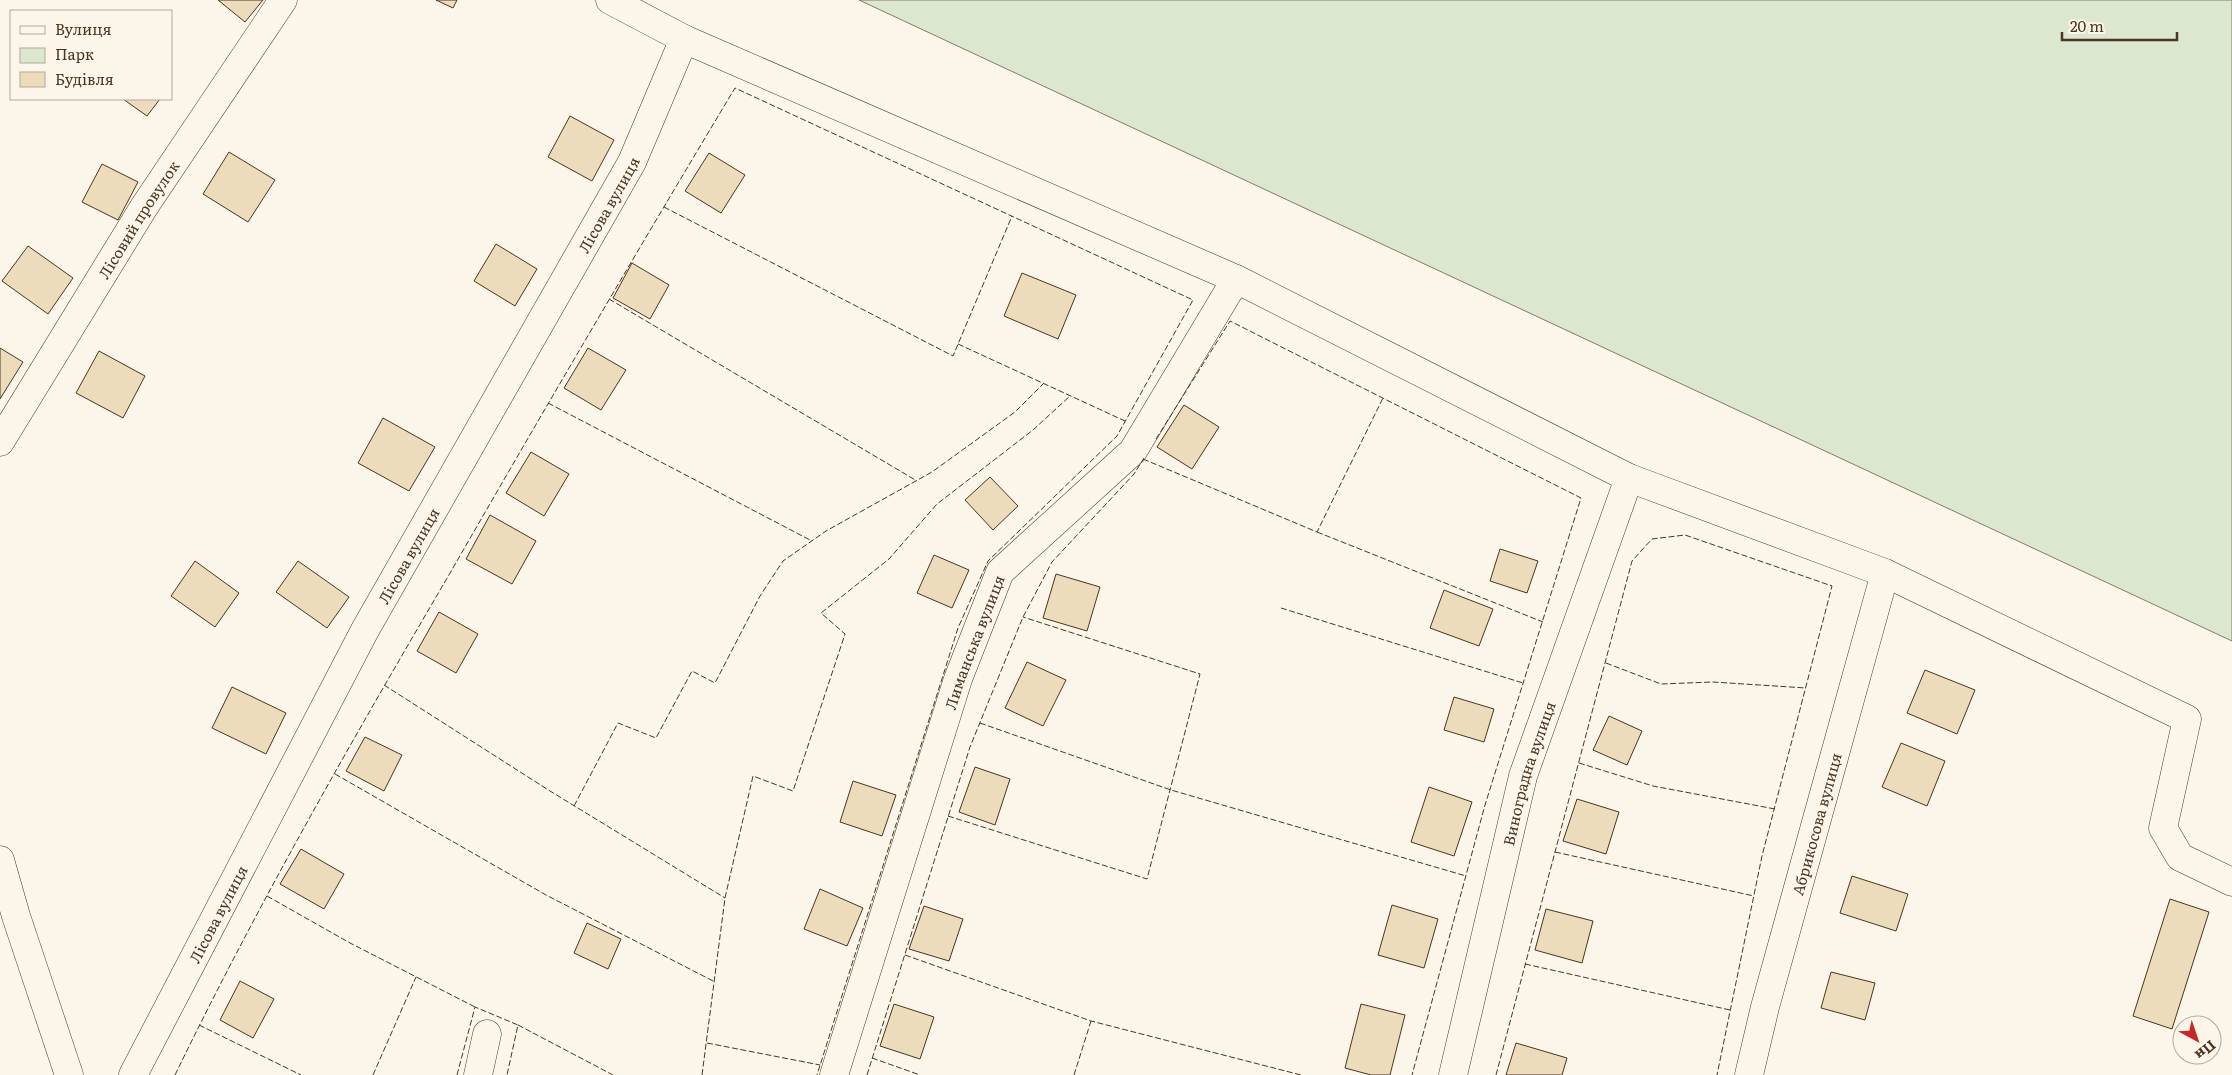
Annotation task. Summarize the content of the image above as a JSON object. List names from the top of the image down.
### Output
{
  "streets": {
    "street": [
      "Лісова вулиця",
      "Лісовий провулок",
      "Лиманська вулиця",
      "Виноградна вулиця",
      "Абрикосова вулиця"
    ]
  },
  "legend": ["Вулиця", "Парк", "Будівля"],
  "scale_bar": "20 m",
  "north": "bottom right"
}
